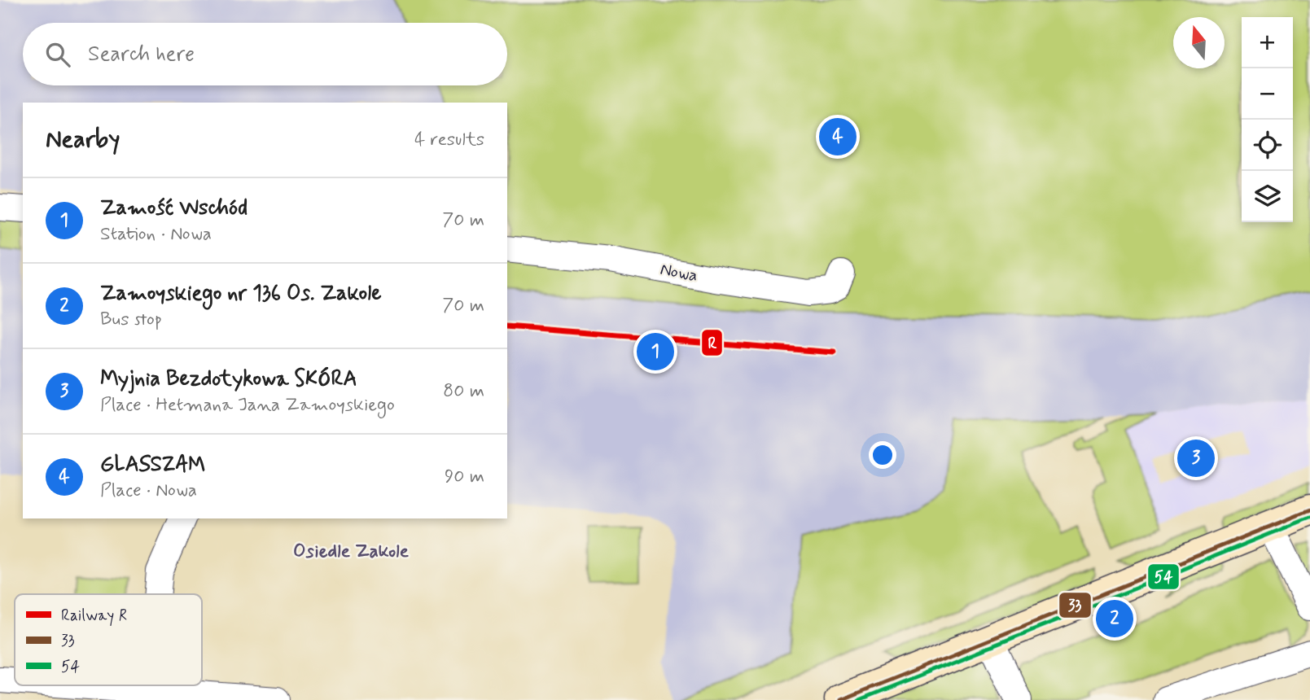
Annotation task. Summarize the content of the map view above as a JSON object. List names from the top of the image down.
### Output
{
  "streets": {
    "street": ["Nowa"]
  },
  "districts": ["Osiedle Zakole"],
  "lines": ["rail line R", "transit line 33", "transit line 54"],
  "legend": ["Railway R", "33", "54"],
  "north": "top",
  "page": {
    "map_buttons": ["+", "−"],
    "search": "Search here",
    "heading": ["Nearby", "4 results"],
    "pins": [
      "4",
      "1",
      "3",
      "2"
    ],
    "list": [
      {
        "mark": "1",
        "name": "Zamość Wschód",
        "note": "Station · Nowa",
        "value": "70 m"
      },
      {
        "mark": "2",
        "name": "Zamoyskiego nr 136 Os. Zakole",
        "note": "Bus stop",
        "value": "70 m"
      },
      {
        "mark": "3",
        "name": "Myjnia Bezdotykowa SKÓRA",
        "note": "Place · Hetmana Jana Zamoyskiego",
        "value": "80 m"
      },
      {
        "mark": "4",
        "name": "GLASSZAM",
        "note": "Place · Nowa",
        "value": "90 m"
      }
    ]
  }
}
